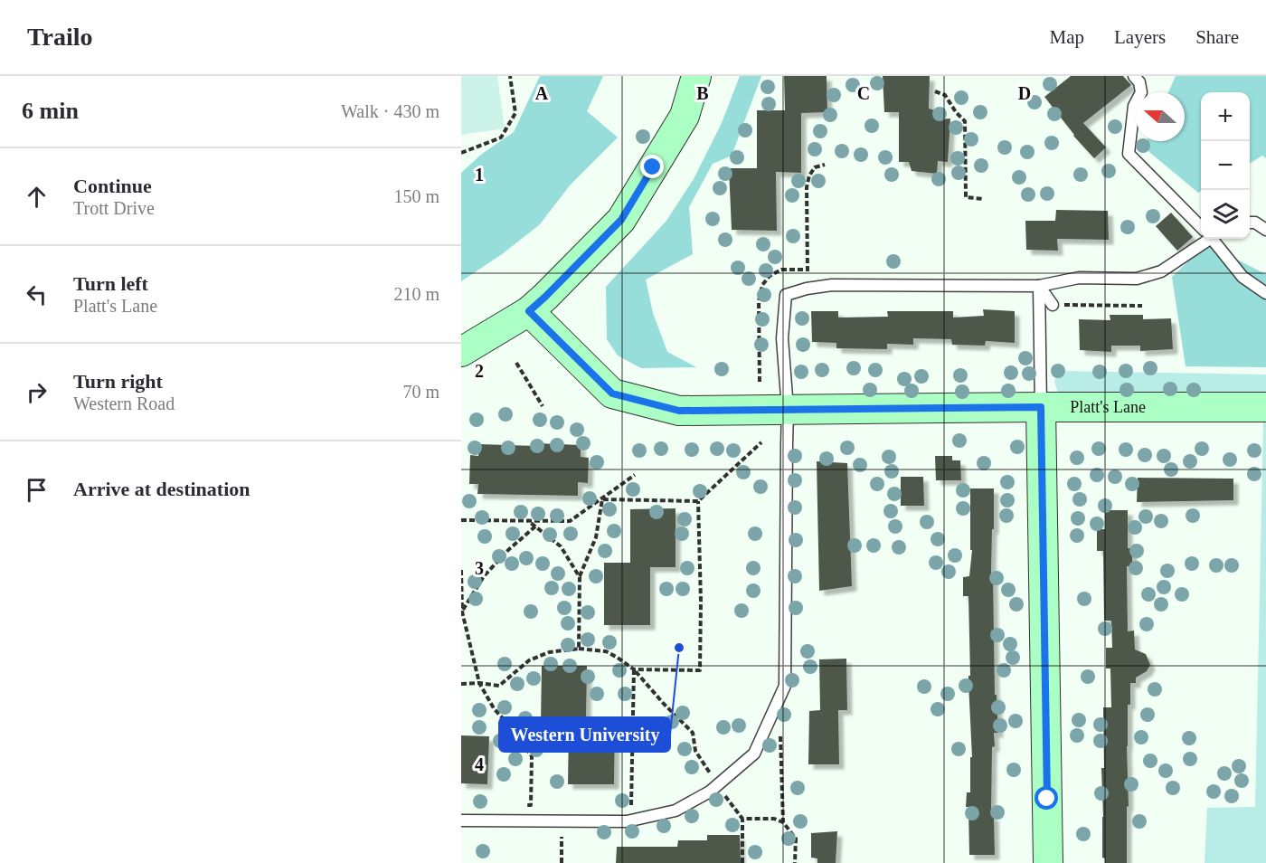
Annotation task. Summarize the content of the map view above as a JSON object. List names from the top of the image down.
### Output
{
  "streets": {
    "street": ["Platt's Lane"]
  },
  "places": ["Western University"],
  "north": "left",
  "page": {
    "header": "Trailo",
    "nav": ["Map", "Layers", "Share"],
    "heading": ["6 min", "Walk · 430 m"],
    "map_buttons": ["+", "−"],
    "list": [
      ["Continue", "Trott Drive", "150 m"],
      ["Turn left", "Platt's Lane", "210 m"],
      ["Turn right", "Western Road", "70 m"],
      "Arrive at destination"
    ]
  },
  "grid": {
    "columns": [
      "A",
      "B",
      "C",
      "D"
    ],
    "rows": [
      "1",
      "2",
      "3",
      "4"
    ]
  }
}
